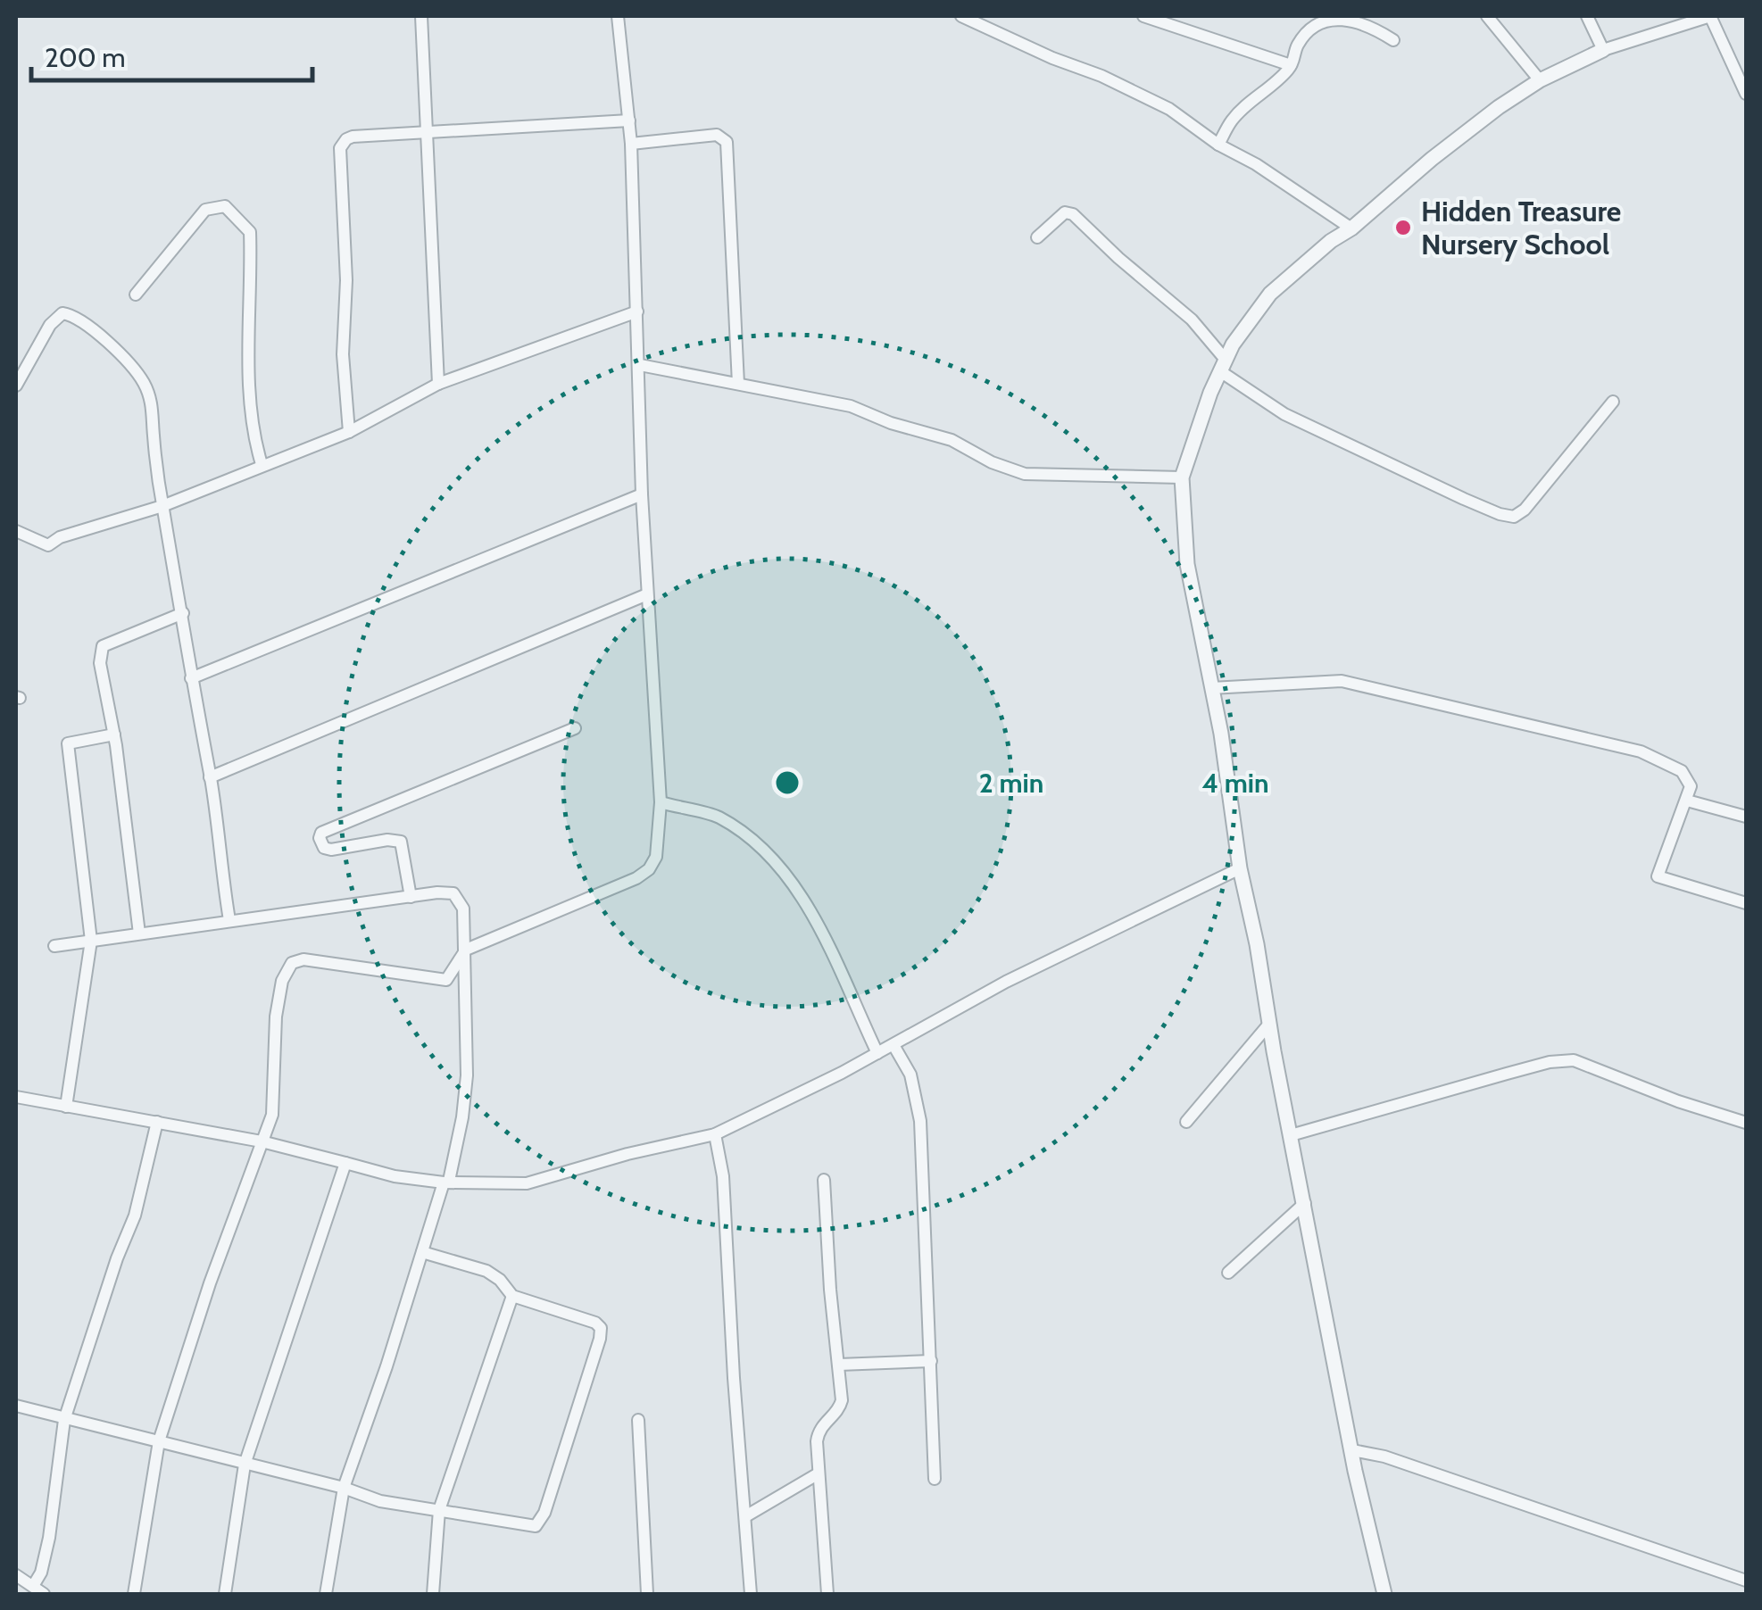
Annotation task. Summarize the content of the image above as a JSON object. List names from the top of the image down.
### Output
{
  "places": ["Hidden Treasure Nursery School"],
  "scale_bar": "200 m",
  "rings": ["2 min", "4 min"]
}
